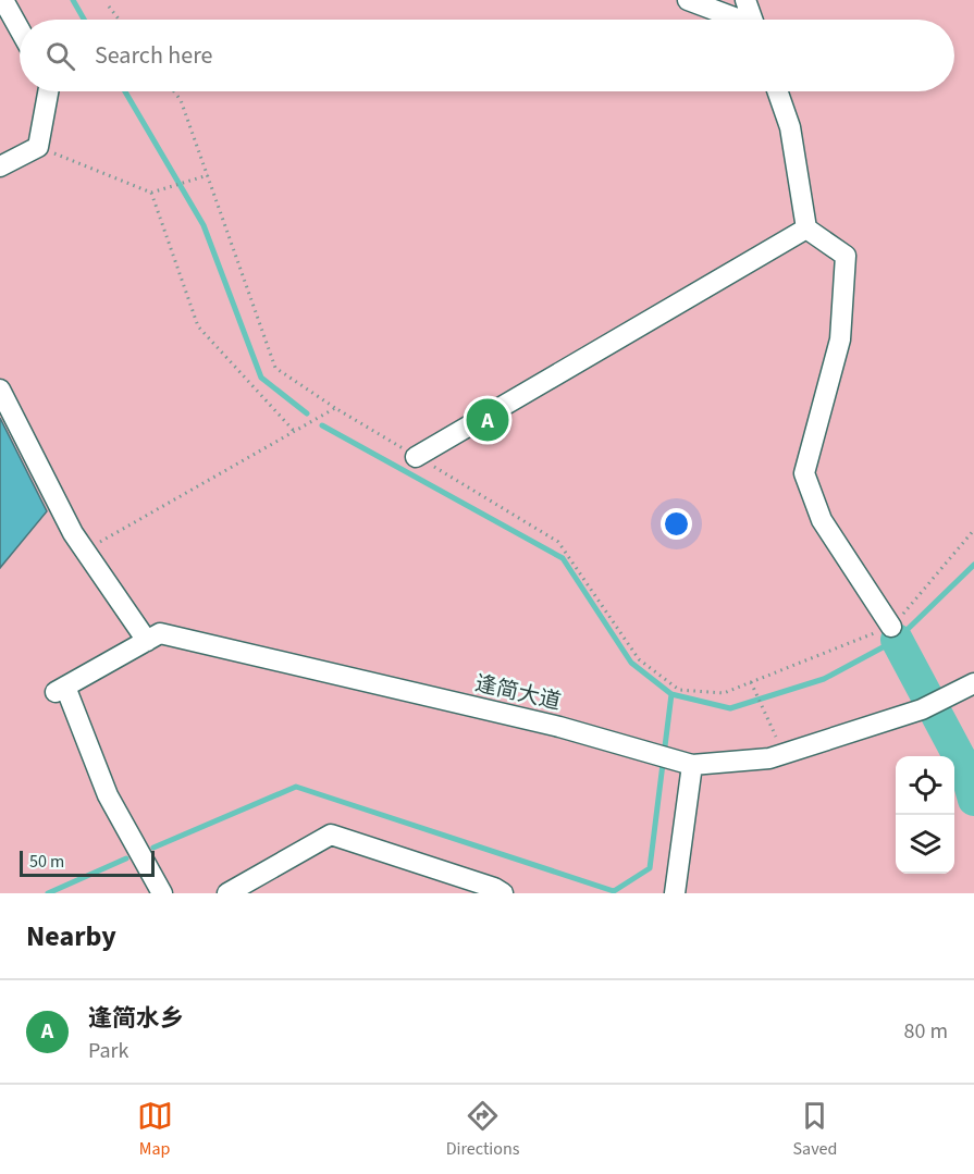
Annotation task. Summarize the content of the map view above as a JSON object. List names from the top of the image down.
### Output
{
  "streets": {
    "street": ["逢简大道"]
  },
  "scale_bar": "50 m",
  "page": {
    "search": "Search here",
    "pins": "A",
    "scale": "50 m",
    "heading": "Nearby",
    "list": [
      {
        "mark": "A",
        "name": "逢简水乡",
        "note": "Park",
        "value": "80 m"
      }
    ],
    "nav": ["Map", "Directions", "Saved"]
  }
}
